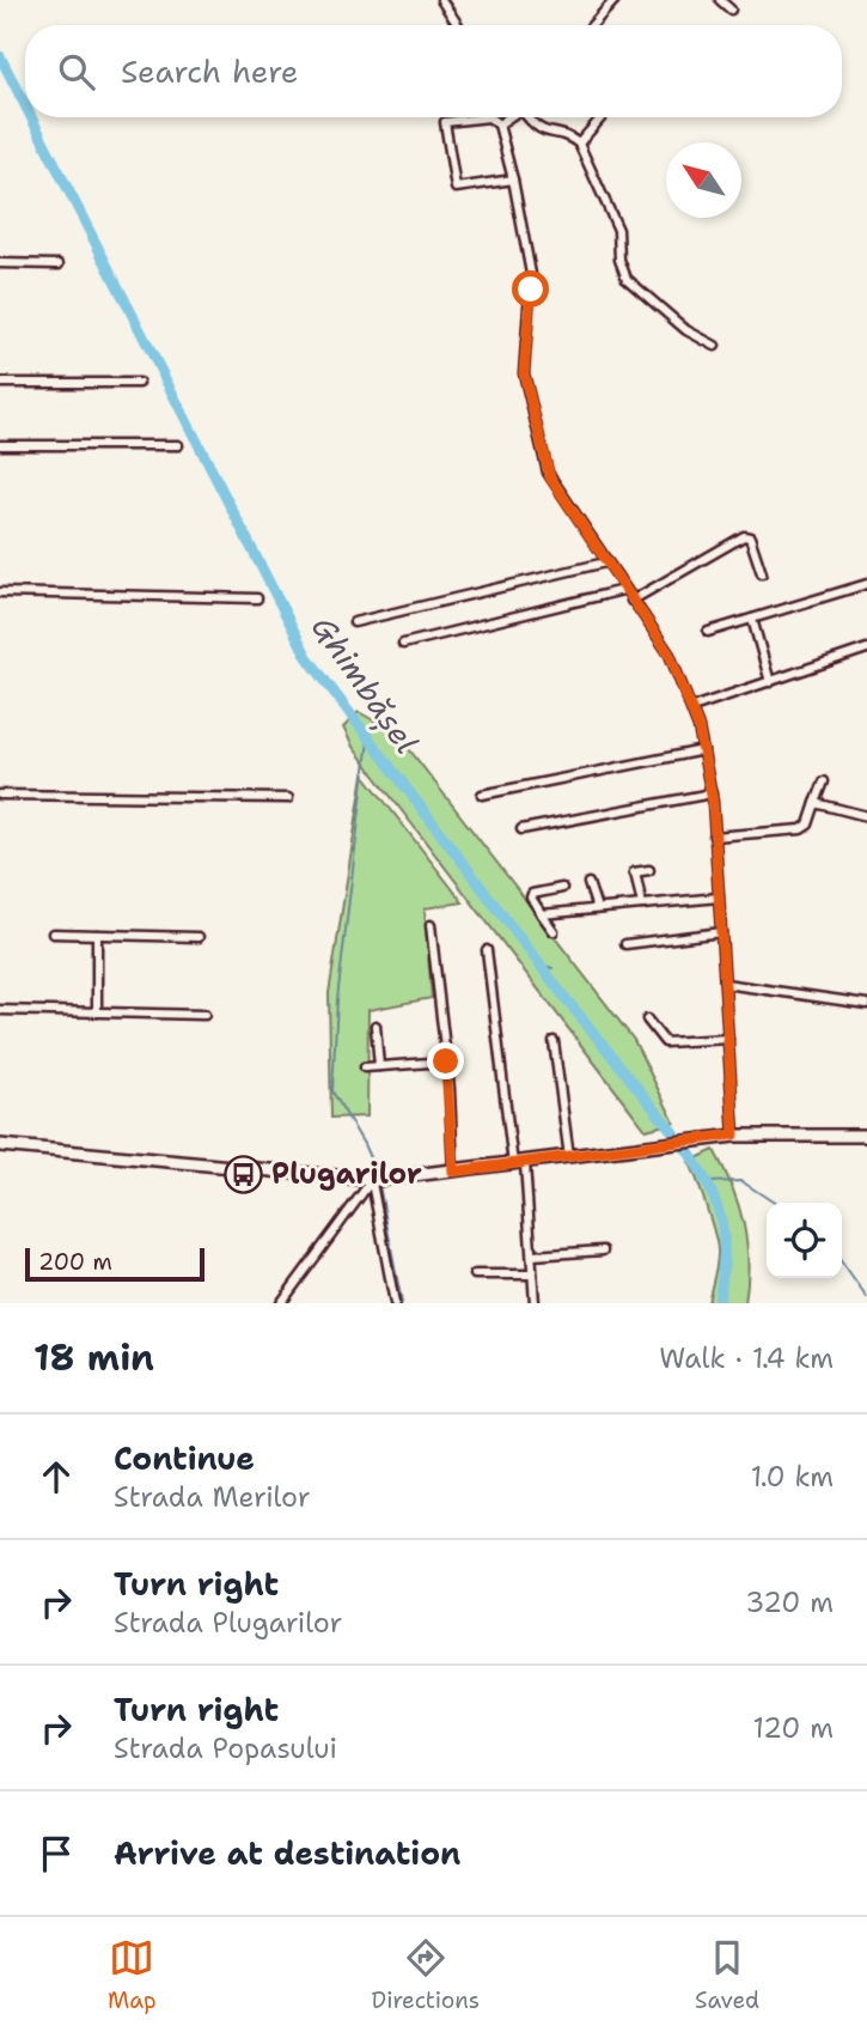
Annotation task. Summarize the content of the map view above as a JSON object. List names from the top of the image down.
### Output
{
  "water": ["Ghimbășel"],
  "places": {
    "bus stop": ["Plugarilor"]
  },
  "scale_bar": "200 m",
  "north": "top left",
  "page": {
    "search": "Search here",
    "scale": "200 m",
    "heading": ["18 min", "Walk · 1.4 km"],
    "list": [
      ["Continue", "Strada Merilor", "1.0 km"],
      ["Turn right", "Strada Plugarilor", "320 m"],
      ["Turn right", "Strada Popasului", "120 m"],
      "Arrive at destination"
    ],
    "nav": ["Map", "Directions", "Saved"]
  }
}
